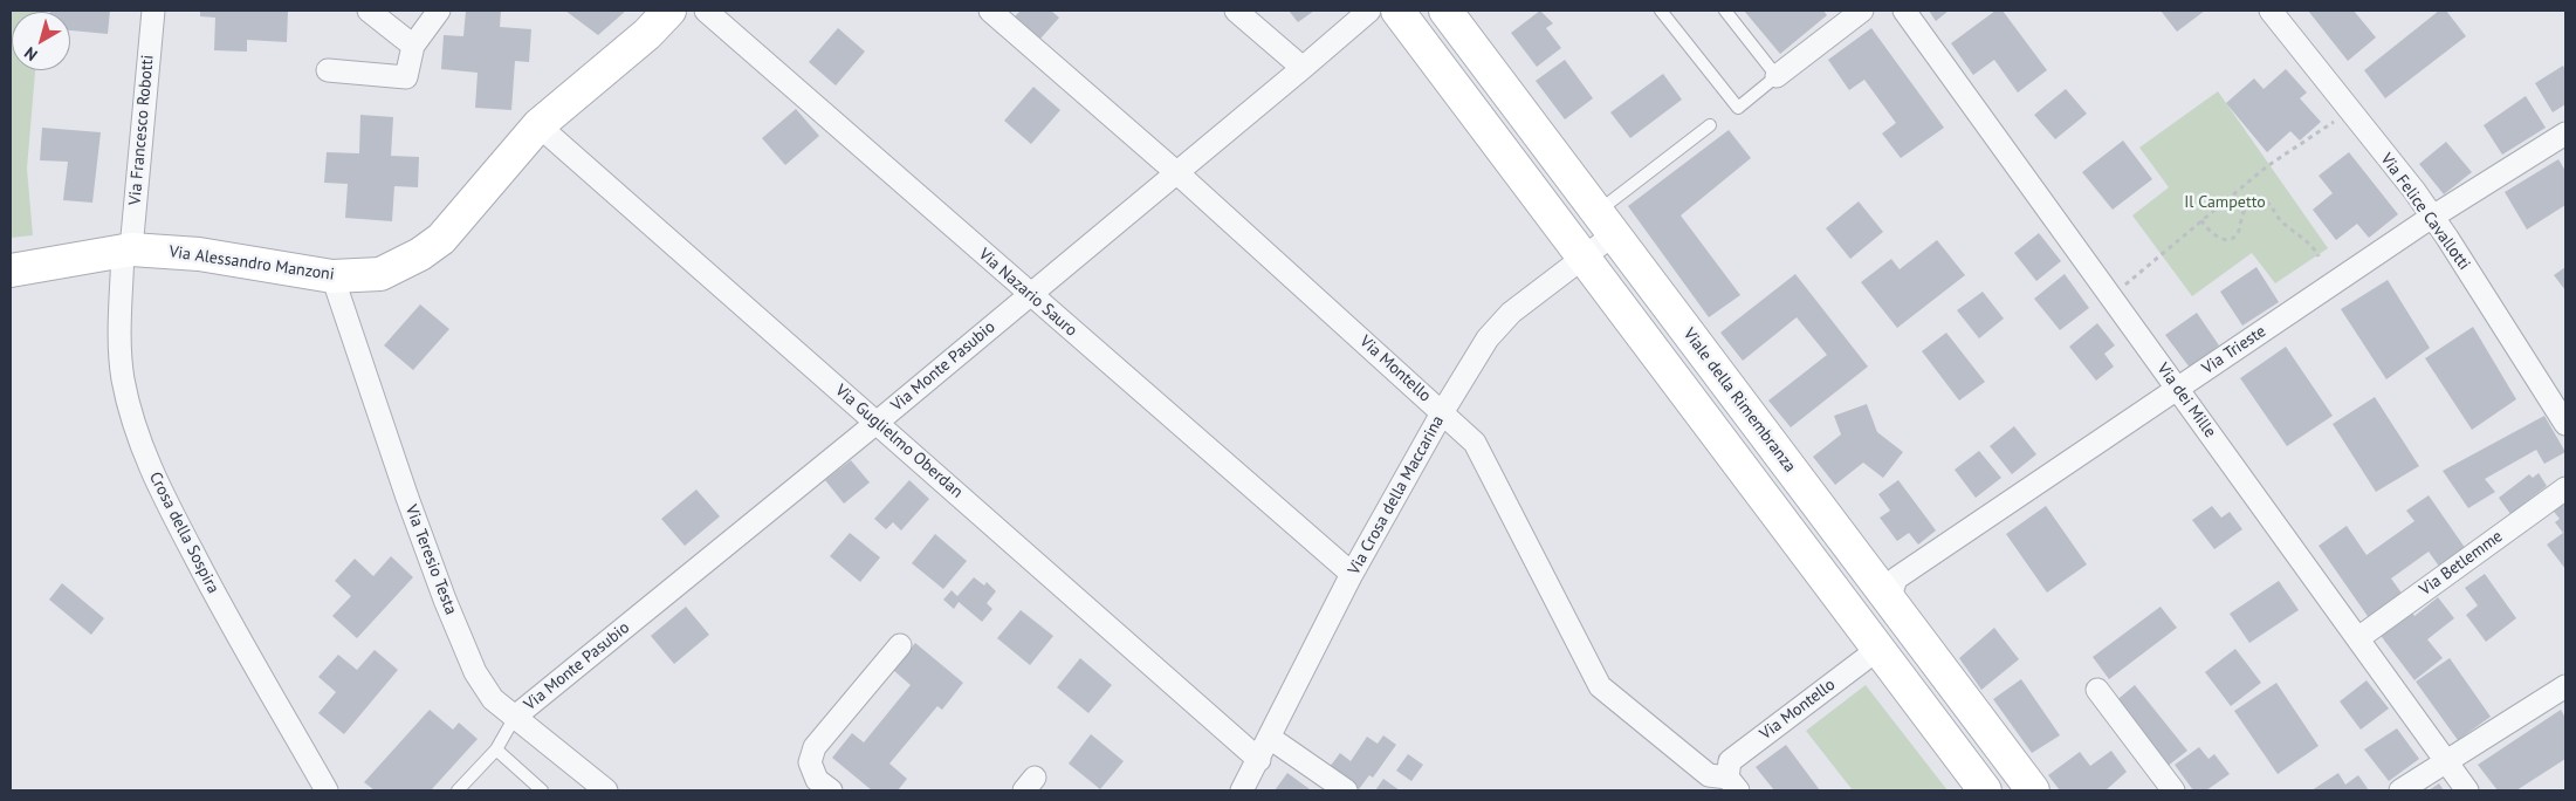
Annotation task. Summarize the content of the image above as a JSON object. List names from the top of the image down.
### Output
{
  "streets": {
    "street": [
      "Via Francesco Robotti",
      "Via Felice Cavallotti",
      "Via Alessandro Manzoni",
      "Via Nazario Sauro",
      "Via Trieste",
      "Via Monte Pasubio",
      "Via Montello",
      "Viale della Rimembranza",
      "Via dei Mille",
      "Via Guglielmo Oberdan",
      "Via Crosa della Maccarina",
      "Crosa della Sospira",
      "Via Teresio Testa",
      "Via Betlemme"
    ]
  },
  "crossings": [
    ["Via Francesco Robotti", "Via Alessandro Manzoni"],
    ["Via Francesco Robotti", "Crosa della Sospira"],
    ["Via Felice Cavallotti", "Via Trieste"],
    ["Via Alessandro Manzoni", "Via Guglielmo Oberdan"],
    ["Via Alessandro Manzoni", "Crosa della Sospira"],
    ["Via Alessandro Manzoni", "Via Teresio Testa"],
    ["Via Nazario Sauro", "Via Monte Pasubio"],
    ["Via Nazario Sauro", "Via Crosa della Maccarina"],
    ["Via Trieste", "Viale della Rimembranza"],
    ["Via Trieste", "Via dei Mille"],
    ["Via Monte Pasubio", "Via Montello"],
    ["Via Monte Pasubio", "Via Guglielmo Oberdan"],
    ["Via Monte Pasubio", "Via Teresio Testa"],
    ["Via Montello", "Via Crosa della Maccarina"],
    ["Viale della Rimembranza", "Via Crosa della Maccarina"],
    ["Via dei Mille", "Via Betlemme"],
    ["Via Guglielmo Oberdan", "Via Crosa della Maccarina"]
  ],
  "parks": ["Il Campetto"],
  "north": "bottom left"
}
